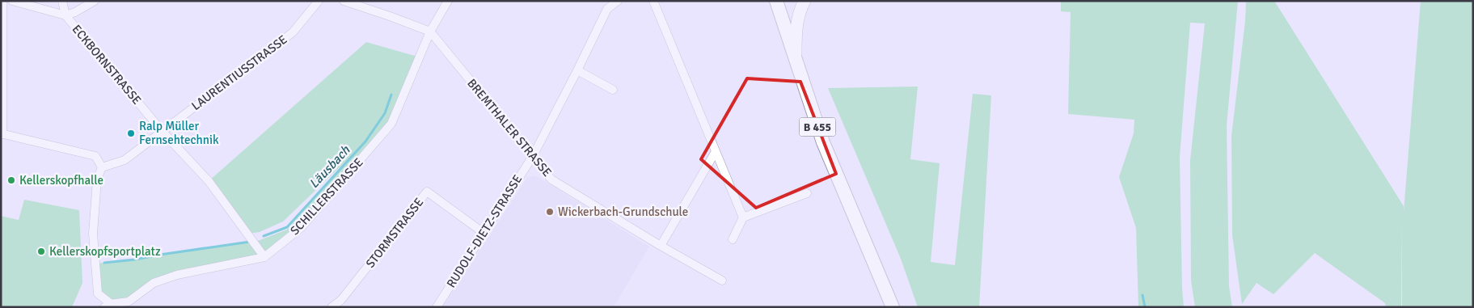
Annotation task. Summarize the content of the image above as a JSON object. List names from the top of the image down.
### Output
{
  "streets": {
    "main road": ["B 455"],
    "street": [
      "ECKBORNSTRASSE",
      "LAURENTIUSSTRASSE",
      "BREMTHALER STRASSE",
      "SCHILLERSTRASSE",
      "RUDOLF-DIETZ-STRASSE",
      "STORMSTRASSE"
    ]
  },
  "crossings": [
    ["ECKBORNSTRASSE", "LAURENTIUSSTRASSE"],
    ["ECKBORNSTRASSE", "SCHILLERSTRASSE"],
    ["BREMTHALER STRASSE", "SCHILLERSTRASSE"],
    ["BREMTHALER STRASSE", "RUDOLF-DIETZ-STRASSE"],
    ["RUDOLF-DIETZ-STRASSE", "STORMSTRASSE"]
  ],
  "water": ["Läusbach"],
  "places": [
    "Ralp Müller Fernsehtechnik",
    "Kellerskopfhalle",
    "Wickerbach-Grundschule",
    "Kellerskopfsportplatz"
  ]
}
